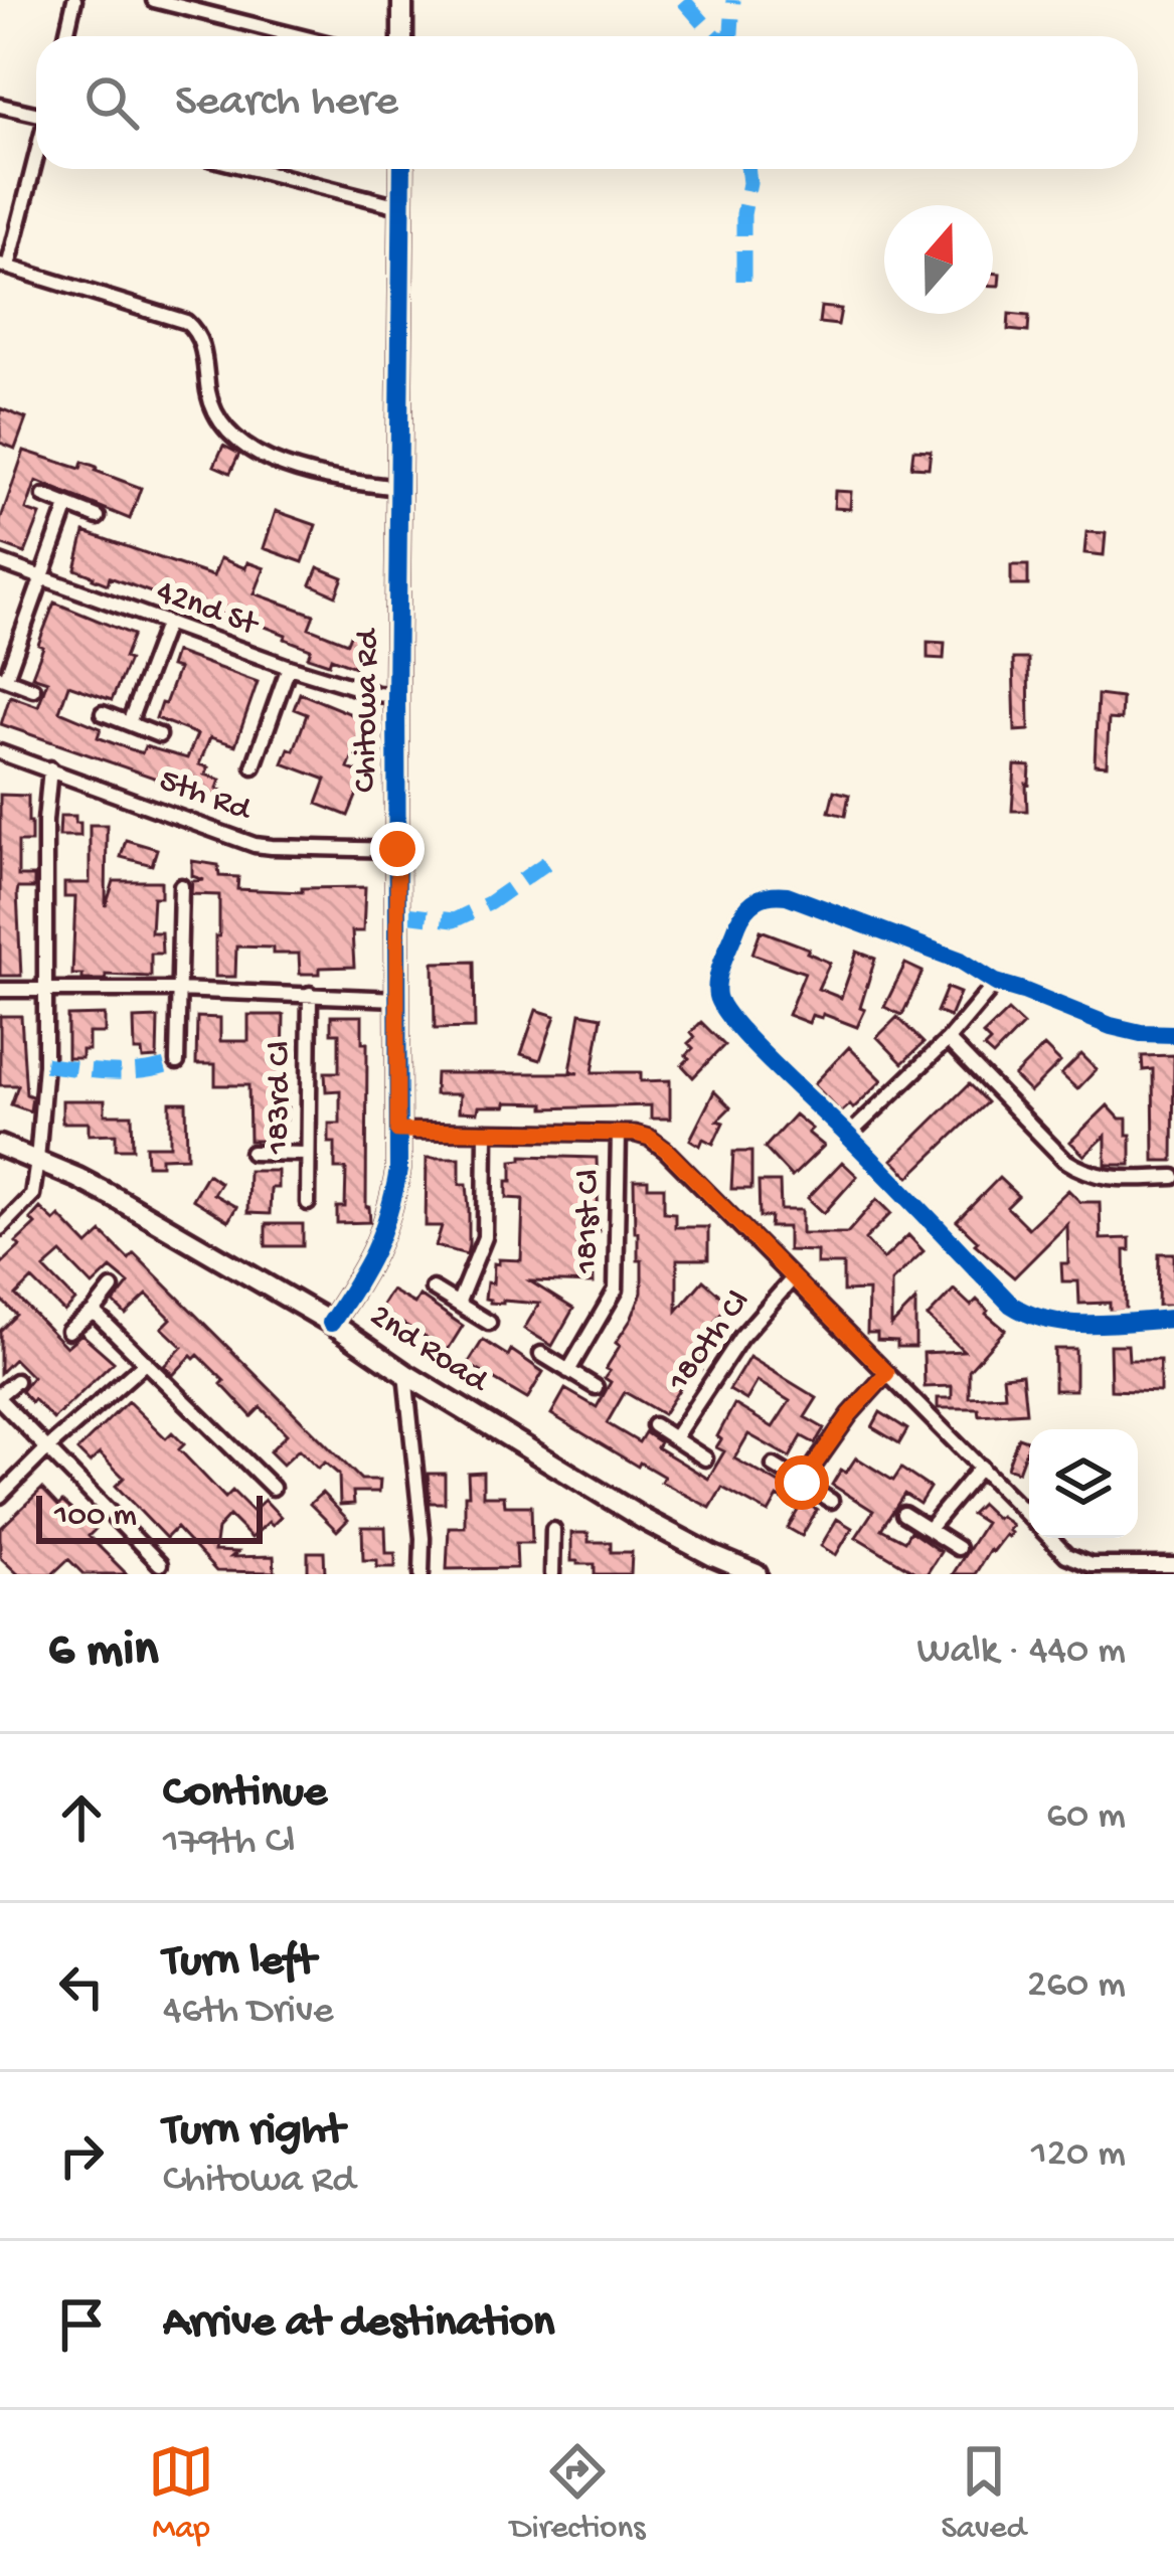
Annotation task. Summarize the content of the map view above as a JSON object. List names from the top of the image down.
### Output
{
  "streets": {
    "street": [
      "42nd St",
      "Chitowa Rd",
      "5th Rd",
      "183rd Cl",
      "181st Cl",
      "180th Cl",
      "2nd Road"
    ]
  },
  "crossings": [
    ["42nd St", "Chitowa Rd"],
    ["Chitowa Rd", "5th Rd"],
    ["Chitowa Rd", "2nd Road"]
  ],
  "scale_bar": "100 m",
  "north": "top",
  "page": {
    "search": "Search here",
    "scale": "100 m",
    "heading": ["6 min", "Walk · 440 m"],
    "list": [
      ["Continue", "179th Cl", "60 m"],
      ["Turn left", "46th Drive", "260 m"],
      ["Turn right", "Chitowa Rd", "120 m"],
      "Arrive at destination"
    ],
    "nav": ["Map", "Directions", "Saved"]
  }
}
